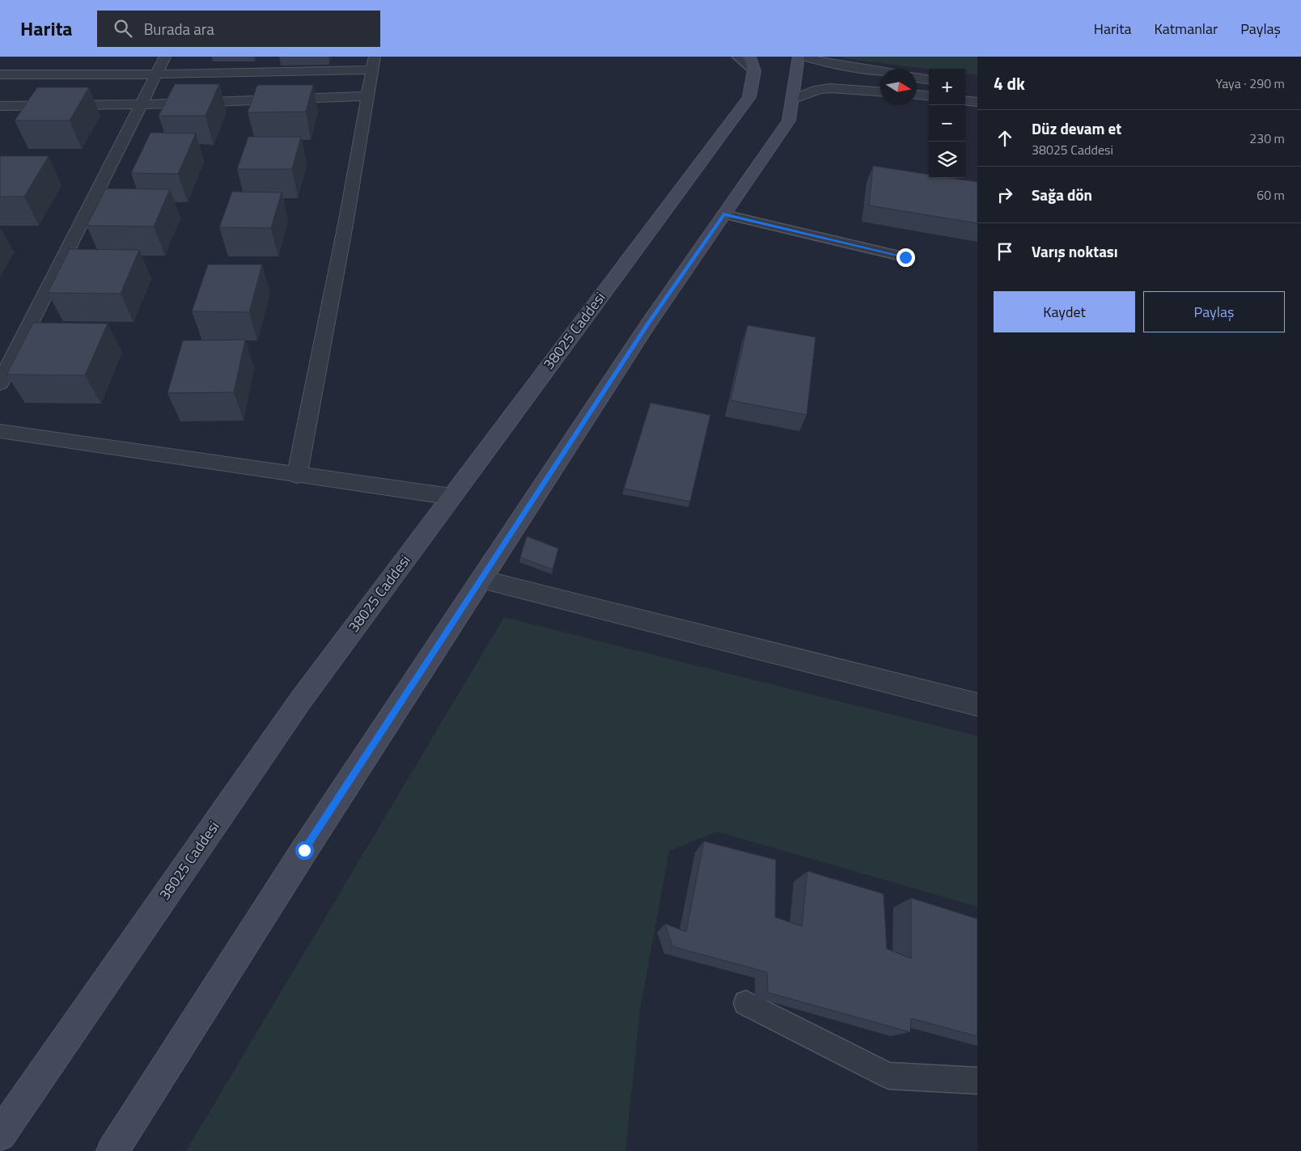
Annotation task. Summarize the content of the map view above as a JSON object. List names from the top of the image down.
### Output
{
  "streets": {
    "main road": ["38025 Caddesi"]
  },
  "north": "right",
  "page": {
    "header": "Harita",
    "search": "Burada ara",
    "nav": ["Harita", "Katmanlar", "Paylaş"],
    "heading": ["4 dk", "Yaya · 290 m"],
    "map_buttons": ["+", "−"],
    "list": [
      ["Düz devam et", "38025 Caddesi", "230 m"],
      ["Sağa dön", "60 m"],
      "Varış noktası"
    ],
    "buttons": ["Kaydet", "Paylaş"]
  }
}
